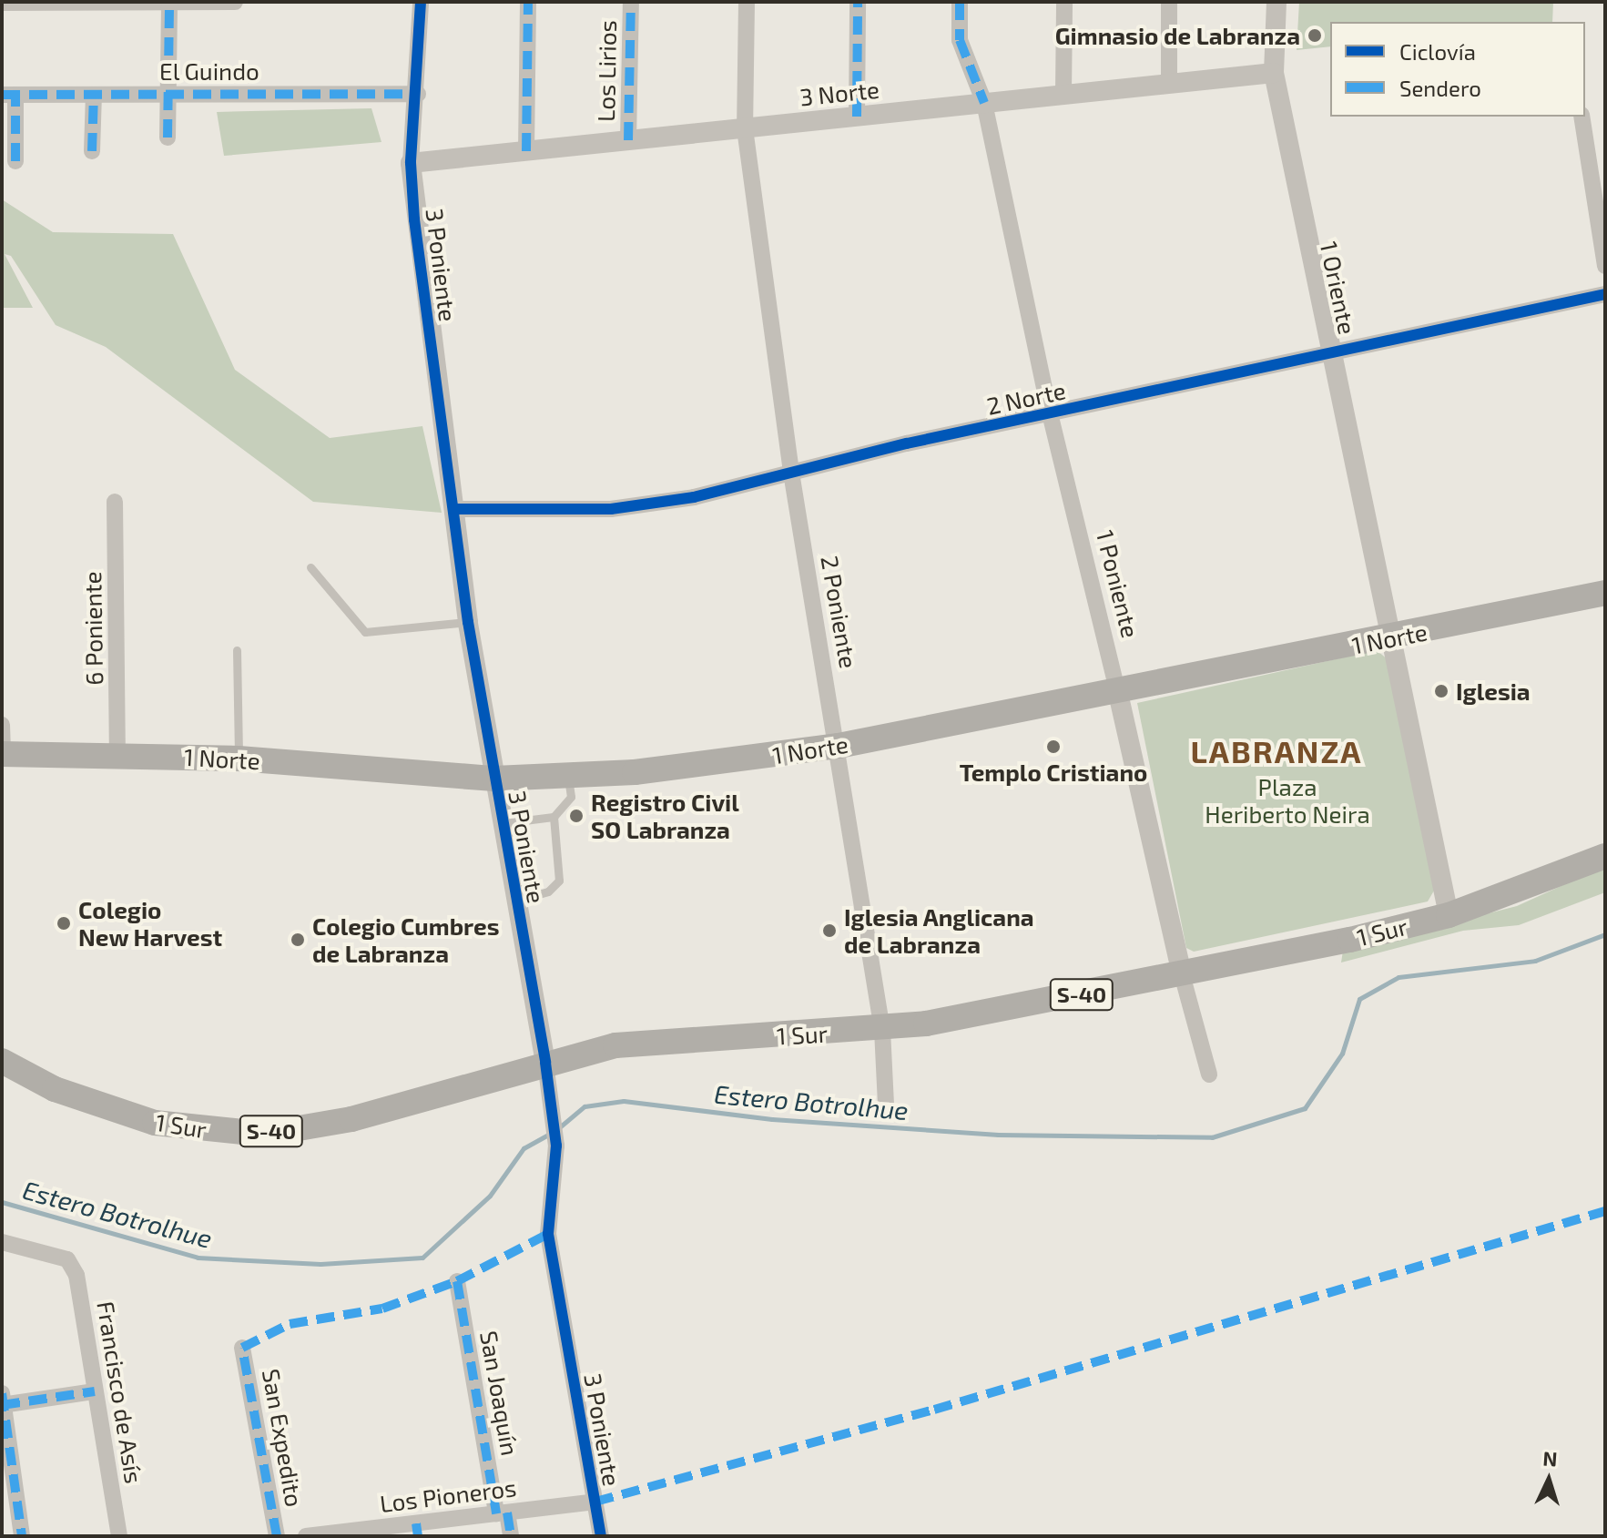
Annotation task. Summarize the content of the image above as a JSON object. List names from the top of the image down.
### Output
{
  "streets": {
    "main road": ["1 Norte", "1 Sur", "S-40"],
    "street": [
      "El Guindo",
      "Los Lirios",
      "3 Norte",
      "3 Poniente",
      "1 Oriente",
      "2 Norte",
      "1 Poniente",
      "2 Poniente",
      "6 Poniente",
      "Francisco de Asís",
      "San Joaquín",
      "San Expedito",
      "Los Pioneros"
    ]
  },
  "crossings": [
    ["Los Lirios", "3 Norte"],
    ["3 Norte", "3 Poniente"],
    ["3 Norte", "1 Oriente"],
    ["3 Norte", "1 Poniente"],
    ["3 Norte", "2 Poniente"],
    ["3 Poniente", "2 Norte"],
    ["3 Poniente", "1 Norte"],
    ["3 Poniente", "1 Sur"],
    ["3 Poniente", "Los Pioneros"],
    ["1 Oriente", "2 Norte"],
    ["1 Oriente", "1 Norte"],
    ["1 Oriente", "1 Sur"],
    ["2 Norte", "1 Poniente"],
    ["2 Norte", "2 Poniente"],
    ["1 Poniente", "1 Norte"],
    ["1 Poniente", "1 Sur"],
    ["2 Poniente", "1 Norte"],
    ["2 Poniente", "1 Sur"],
    ["6 Poniente", "1 Norte"],
    ["San Joaquín", "Los Pioneros"]
  ],
  "districts": ["LABRANZA"],
  "water": ["Estero Botrolhue"],
  "parks": ["Plaza Heriberto Neira"],
  "places": [
    "Gimnasio de Labranza",
    "Iglesia",
    "Templo Cristiano",
    "Registro Civil SO Labranza",
    "Colegio New Harvest",
    "Iglesia Anglicana de Labranza",
    "Colegio Cumbres de Labranza"
  ],
  "legend": ["Ciclovía", "Sendero"],
  "north": "top"
}
